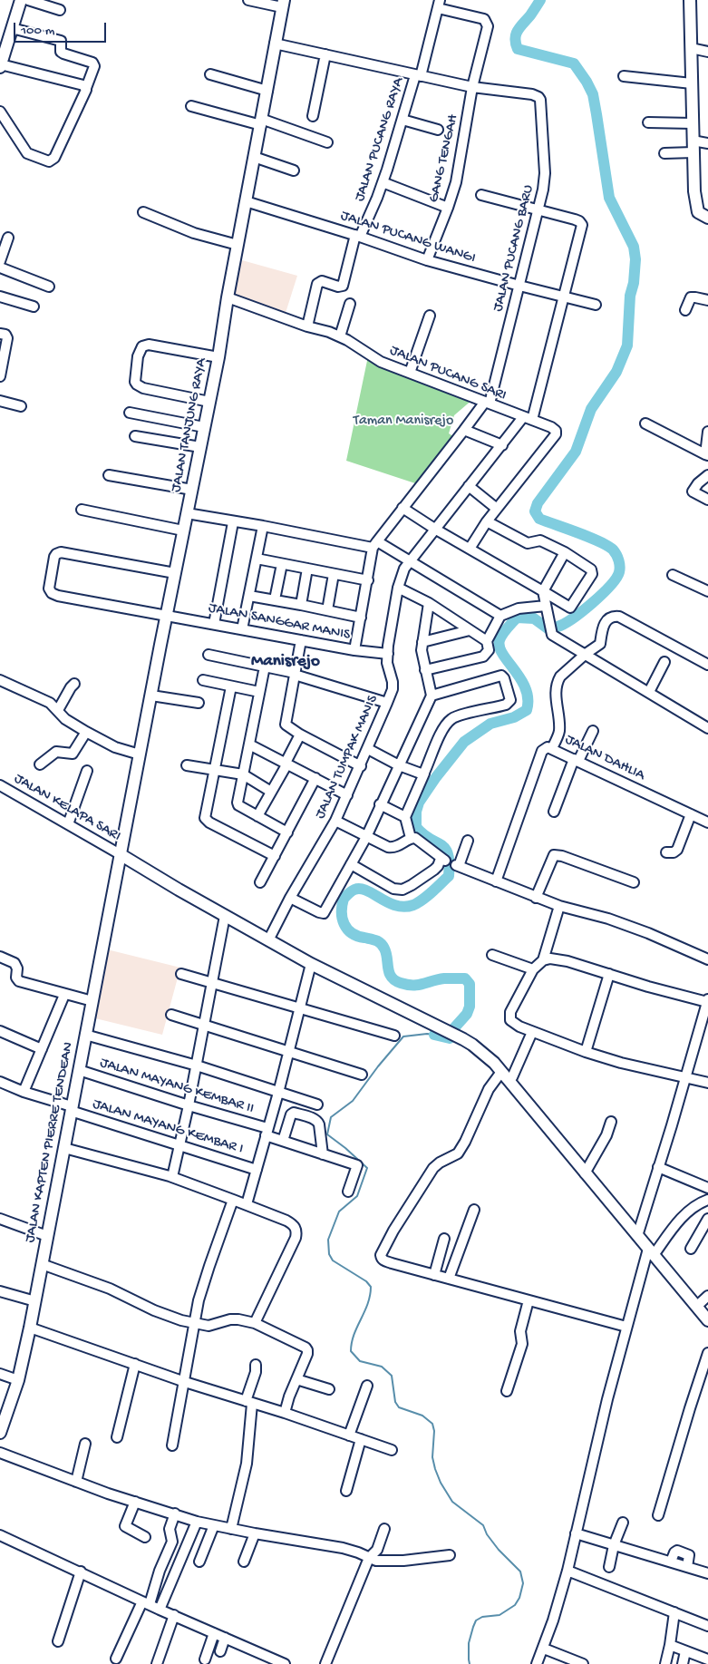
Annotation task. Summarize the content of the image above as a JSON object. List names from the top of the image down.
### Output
{
  "streets": {
    "main road": ["JALAN TANJUNG RAYA", "JALAN KAPTEN PIERRE TENDEAN"],
    "street": [
      "JALAN PUCANG RAYA",
      "GANG TENGAH",
      "JALAN PUCANG WANGI",
      "JALAN PUCANG BARU",
      "JALAN PUCANG SARI",
      "JALAN SANGGAR MANIS",
      "JALAN TUMPAK MANIS",
      "JALAN DAHLIA",
      "JALAN KELAPA SARI",
      "JALAN MAYANG KEMBAR II",
      "JALAN MAYANG KEMBAR I"
    ]
  },
  "crossings": [
    ["JALAN PUCANG RAYA", "GANG TENGAH"],
    ["JALAN PUCANG RAYA", "JALAN PUCANG WANGI"],
    ["JALAN PUCANG RAYA", "JALAN PUCANG SARI"],
    ["GANG TENGAH", "JALAN PUCANG WANGI"],
    ["GANG TENGAH", "JALAN PUCANG BARU"],
    ["JALAN PUCANG WANGI", "JALAN PUCANG BARU"],
    ["JALAN PUCANG WANGI", "JALAN TANJUNG RAYA"],
    ["JALAN PUCANG BARU", "JALAN PUCANG SARI"],
    ["JALAN PUCANG SARI", "JALAN TANJUNG RAYA"],
    ["JALAN PUCANG SARI", "JALAN TUMPAK MANIS"],
    ["JALAN TANJUNG RAYA", "JALAN SANGGAR MANIS"],
    ["JALAN TANJUNG RAYA", "JALAN KELAPA SARI"],
    ["JALAN TANJUNG RAYA", "JALAN KAPTEN PIERRE TENDEAN"],
    ["JALAN SANGGAR MANIS", "JALAN TUMPAK MANIS"],
    ["JALAN KELAPA SARI", "JALAN KAPTEN PIERRE TENDEAN"],
    ["JALAN MAYANG KEMBAR II", "JALAN KAPTEN PIERRE TENDEAN"],
    ["JALAN MAYANG KEMBAR I", "JALAN KAPTEN PIERRE TENDEAN"]
  ],
  "districts": ["Manisrejo"],
  "parks": ["Taman Manisrejo"],
  "scale_bar": "100 m"
}
